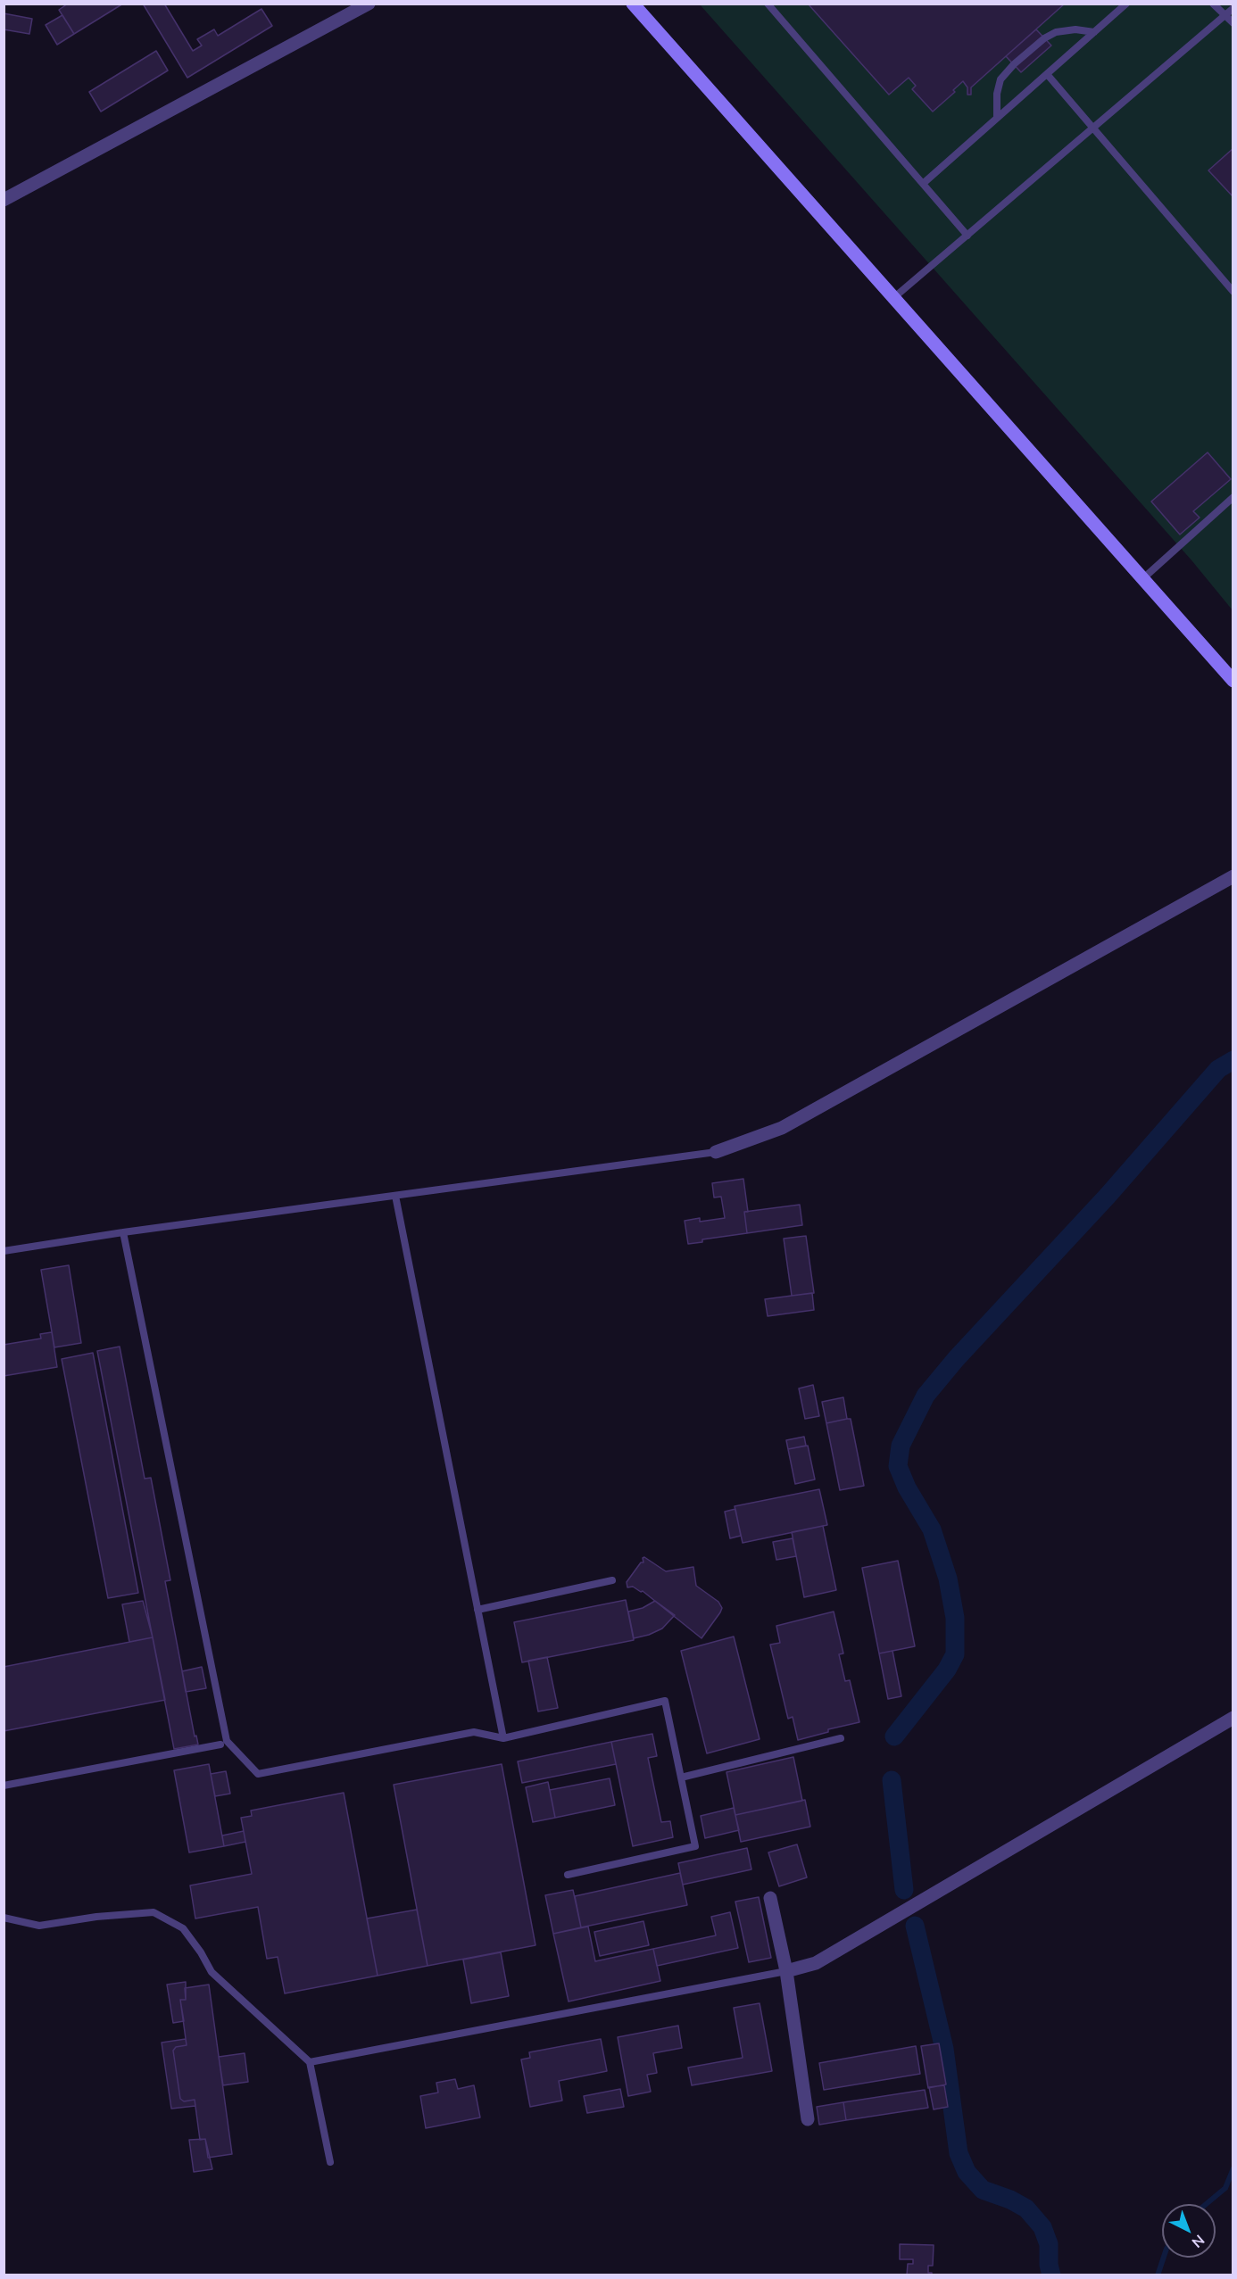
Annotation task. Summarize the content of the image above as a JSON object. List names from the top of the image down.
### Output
{
  "north": "bottom right"
}
